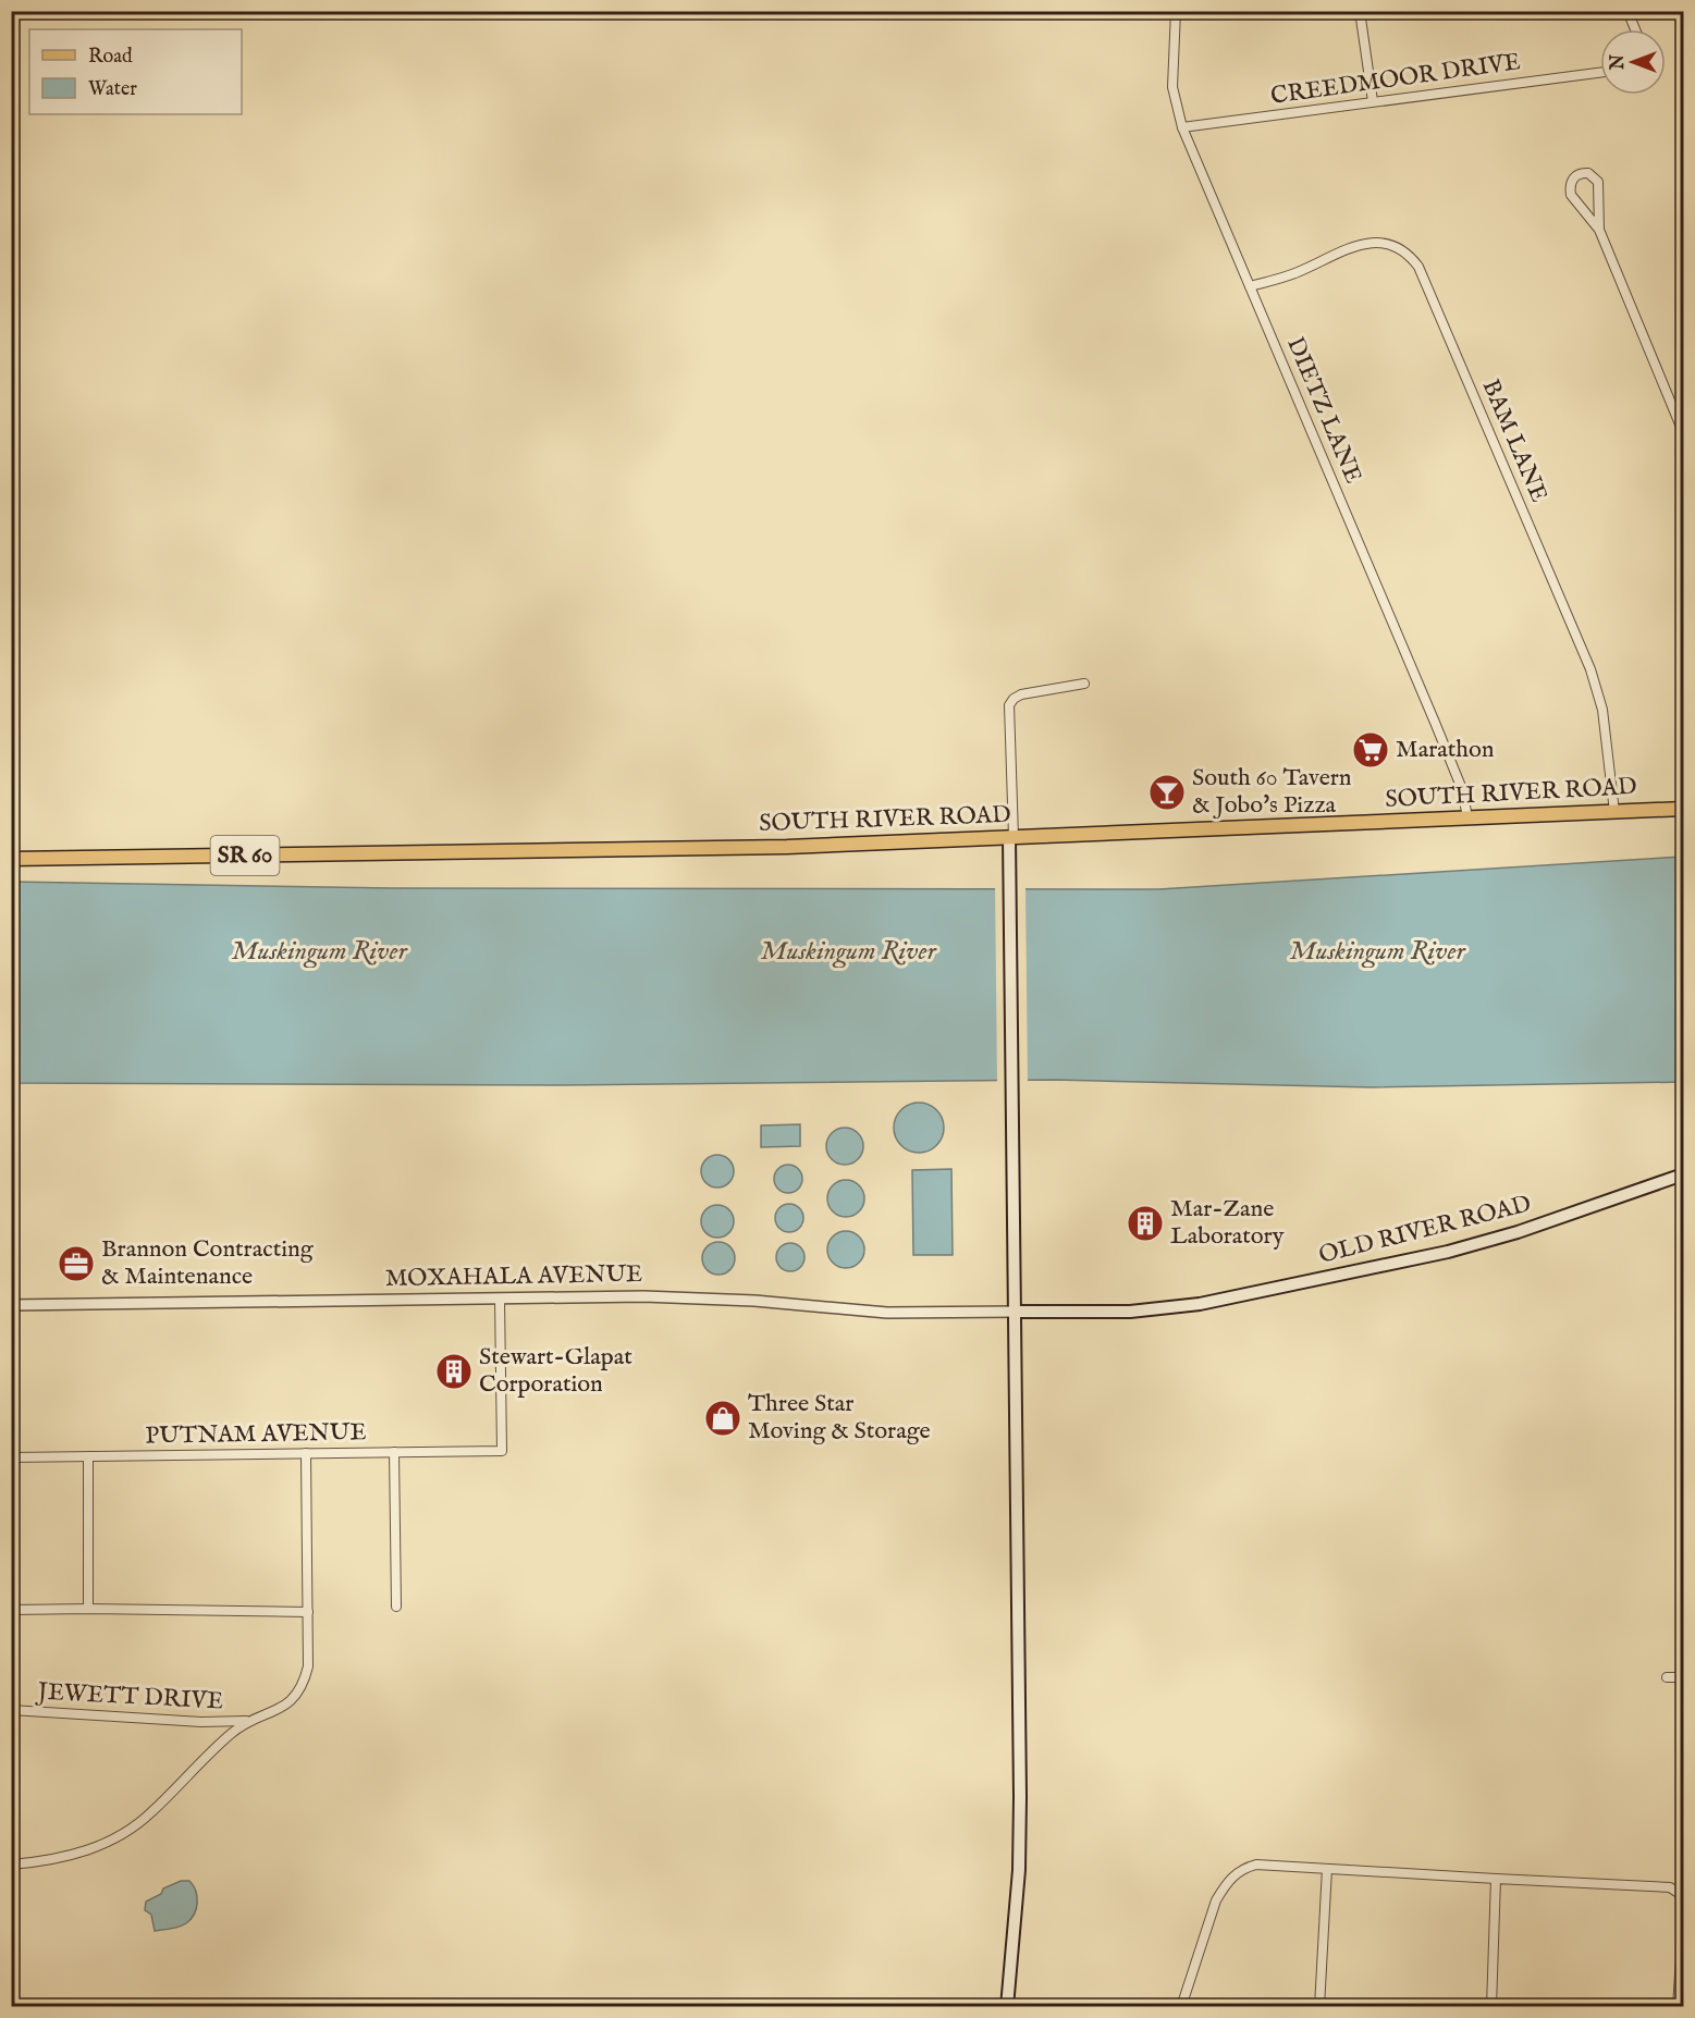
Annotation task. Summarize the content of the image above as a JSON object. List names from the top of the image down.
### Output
{
  "streets": {
    "main road": ["SOUTH RIVER ROAD", "SR 60", "OLD RIVER ROAD"],
    "street": [
      "CREEDMOOR DRIVE",
      "DIETZ LANE",
      "BAM LANE",
      "MOXAHALA AVENUE",
      "PUTNAM AVENUE",
      "JEWETT DRIVE"
    ]
  },
  "crossings": [
    ["CREEDMOOR DRIVE", "DIETZ LANE"],
    ["DIETZ LANE", "BAM LANE"],
    ["DIETZ LANE", "SOUTH RIVER ROAD"],
    ["BAM LANE", "SOUTH RIVER ROAD"],
    ["OLD RIVER ROAD", "MOXAHALA AVENUE"],
    ["MOXAHALA AVENUE", "PUTNAM AVENUE"]
  ],
  "water": ["Muskingum River"],
  "places": {
    "supermarket": ["Marathon"],
    "bar": ["South 60 Tavern & Jobo's Pizza"],
    "building": ["Mar-Zane Laboratory", "Stewart-Glapat Corporation"],
    "office": ["Brannon Contracting & Maintenance"],
    "shop": ["Three Star Moving & Storage"]
  },
  "legend": ["Road", "Water"],
  "north": "left"
}
